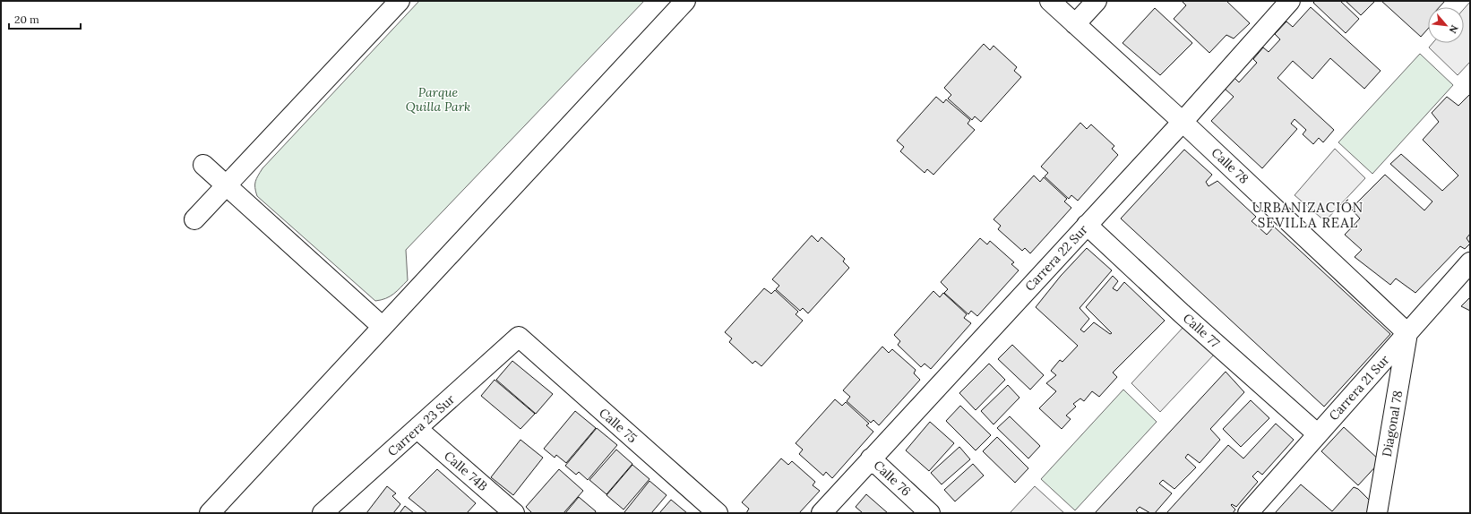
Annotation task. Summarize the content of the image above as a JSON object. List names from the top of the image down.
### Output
{
  "streets": {
    "street": [
      "Calle 78",
      "Carrera 22 Sur",
      "Calle 77",
      "Carrera 21 Sur",
      "Diagonal 78",
      "Carrera 23 Sur",
      "Calle 75",
      "Calle 74B",
      "Calle 76"
    ]
  },
  "crossings": [
    ["Calle 78", "Carrera 22 Sur"],
    ["Calle 78", "Carrera 21 Sur"],
    ["Calle 78", "Diagonal 78"],
    ["Carrera 22 Sur", "Calle 77"],
    ["Carrera 22 Sur", "Calle 76"],
    ["Calle 77", "Carrera 21 Sur"],
    ["Carrera 21 Sur", "Diagonal 78"],
    ["Carrera 23 Sur", "Calle 75"],
    ["Carrera 23 Sur", "Calle 74B"]
  ],
  "districts": ["URBANIZACIÓN SEVILLA REAL"],
  "parks": ["Parque Quilla Park"],
  "scale_bar": "20 m",
  "north": "bottom right"
}
